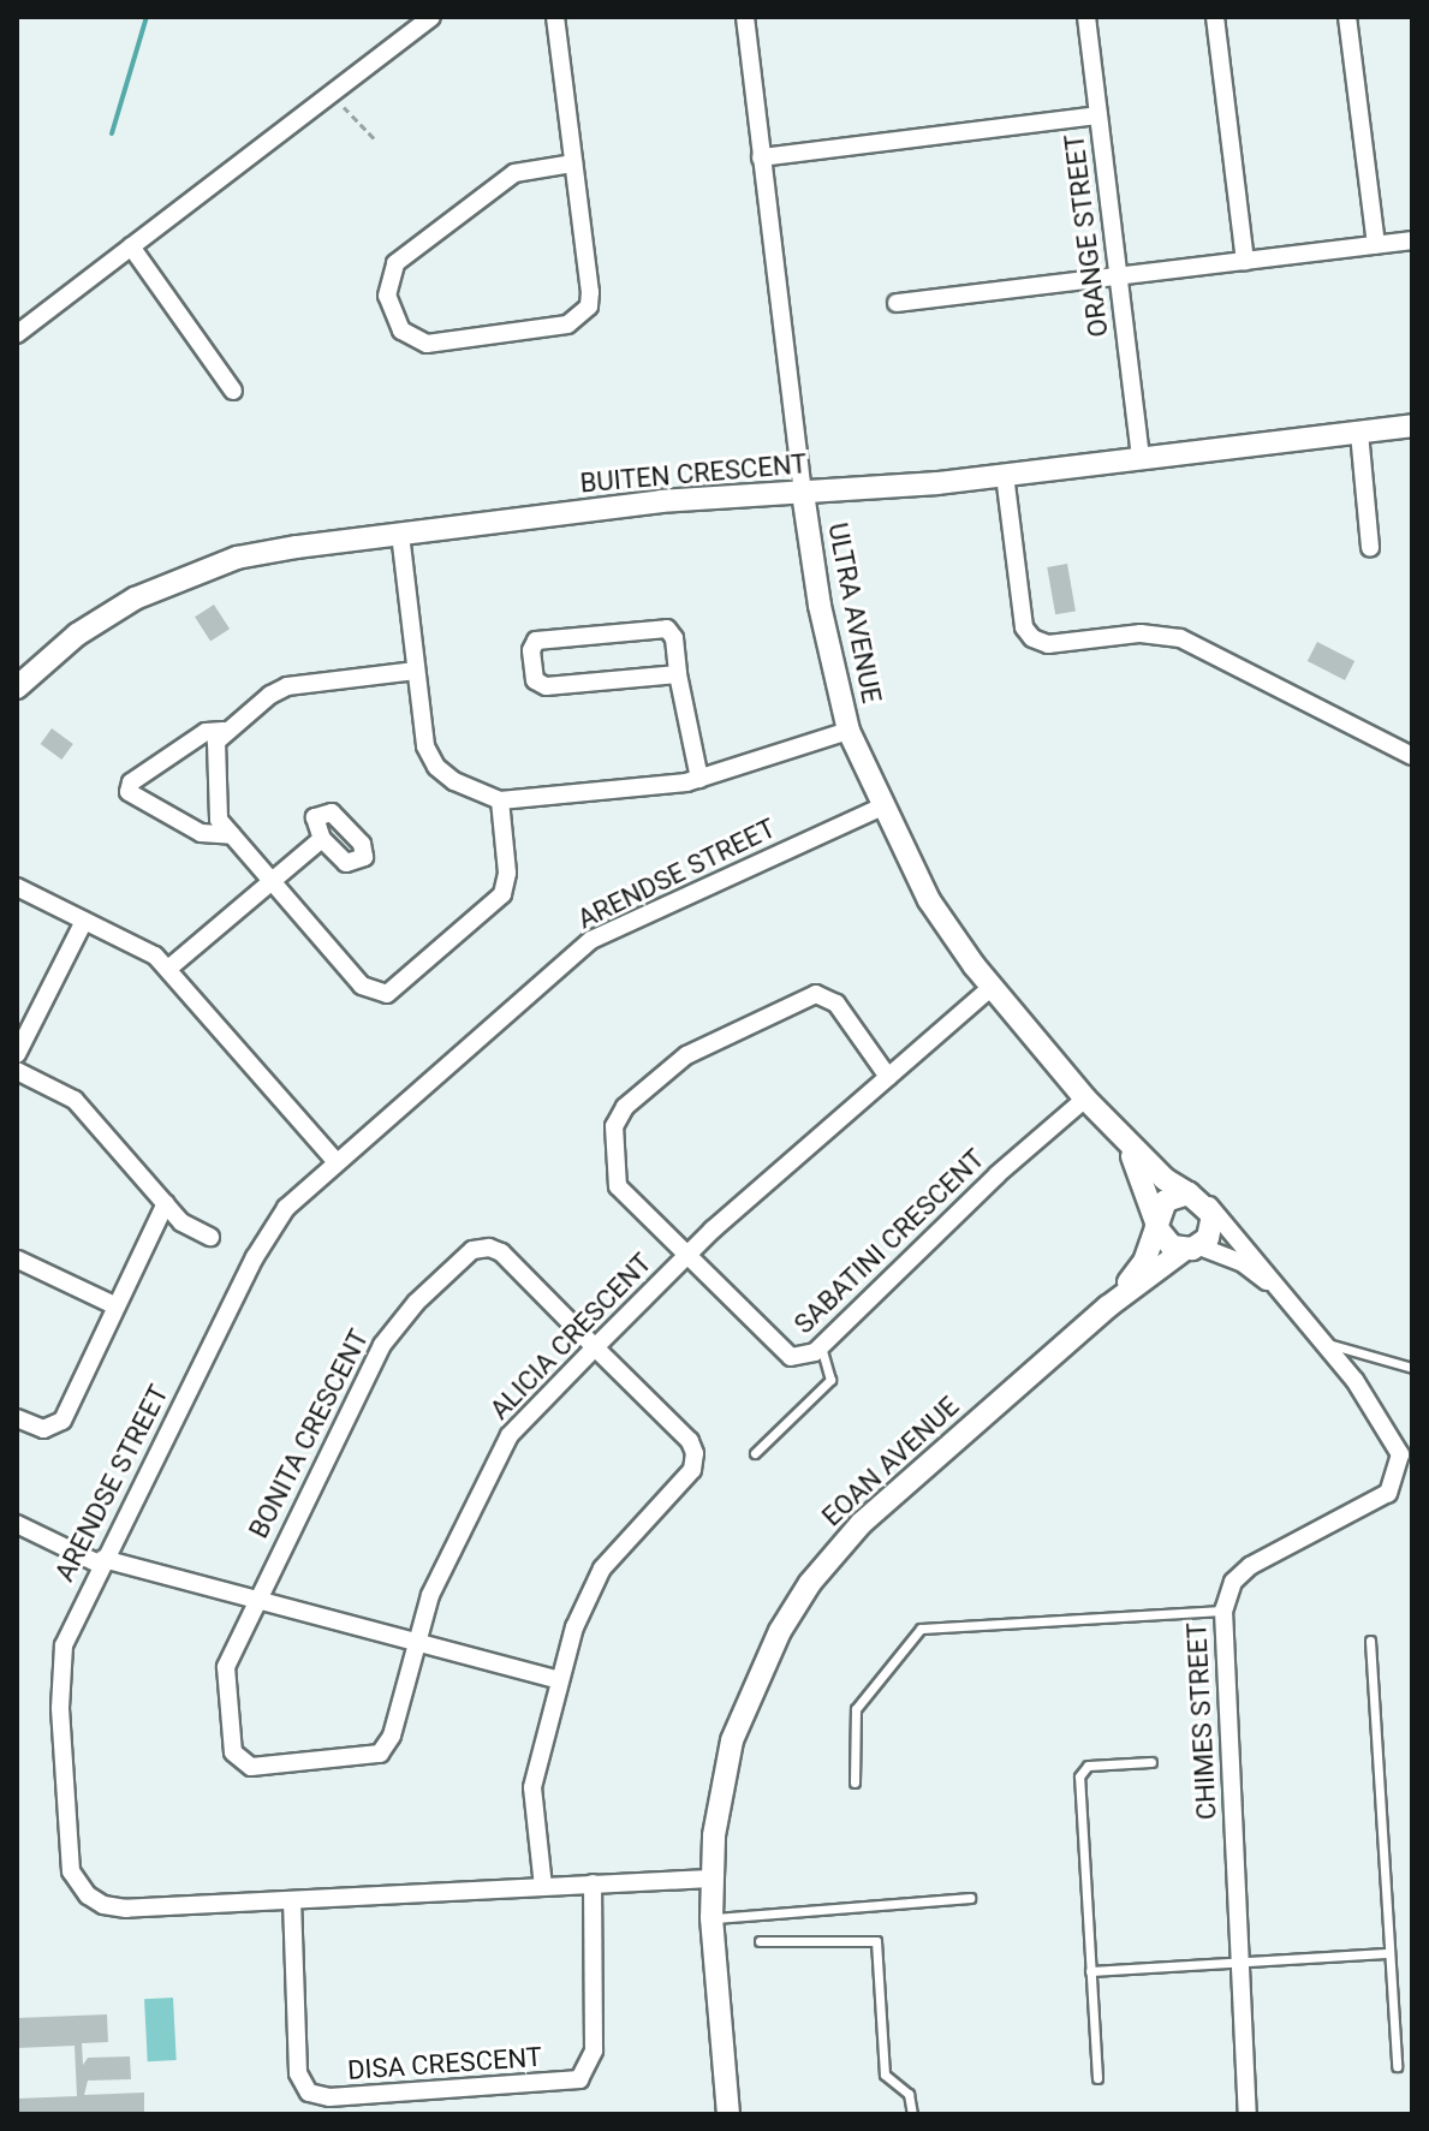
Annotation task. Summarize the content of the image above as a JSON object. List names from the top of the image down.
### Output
{
  "streets": {
    "street": [
      "ORANGE STREET",
      "BUITEN CRESCENT",
      "ULTRA AVENUE",
      "ARENDSE STREET",
      "SABATINI CRESCENT",
      "ALICIA CRESCENT",
      "BONITA CRESCENT",
      "EOAN AVENUE",
      "CHIMES STREET",
      "DISA CRESCENT"
    ]
  },
  "crossings": [
    ["ORANGE STREET", "BUITEN CRESCENT"],
    ["ORANGE STREET", "ULTRA AVENUE"],
    ["BUITEN CRESCENT", "ULTRA AVENUE"],
    ["ULTRA AVENUE", "ARENDSE STREET"],
    ["ULTRA AVENUE", "SABATINI CRESCENT"],
    ["ULTRA AVENUE", "ALICIA CRESCENT"],
    ["ULTRA AVENUE", "EOAN AVENUE"],
    ["ULTRA AVENUE", "CHIMES STREET"],
    ["ARENDSE STREET", "BONITA CRESCENT"],
    ["ARENDSE STREET", "EOAN AVENUE"],
    ["ARENDSE STREET", "DISA CRESCENT"],
    ["SABATINI CRESCENT", "ALICIA CRESCENT"],
    ["ALICIA CRESCENT", "BONITA CRESCENT"],
    ["EOAN AVENUE", "CHIMES STREET"]
  ]
}
